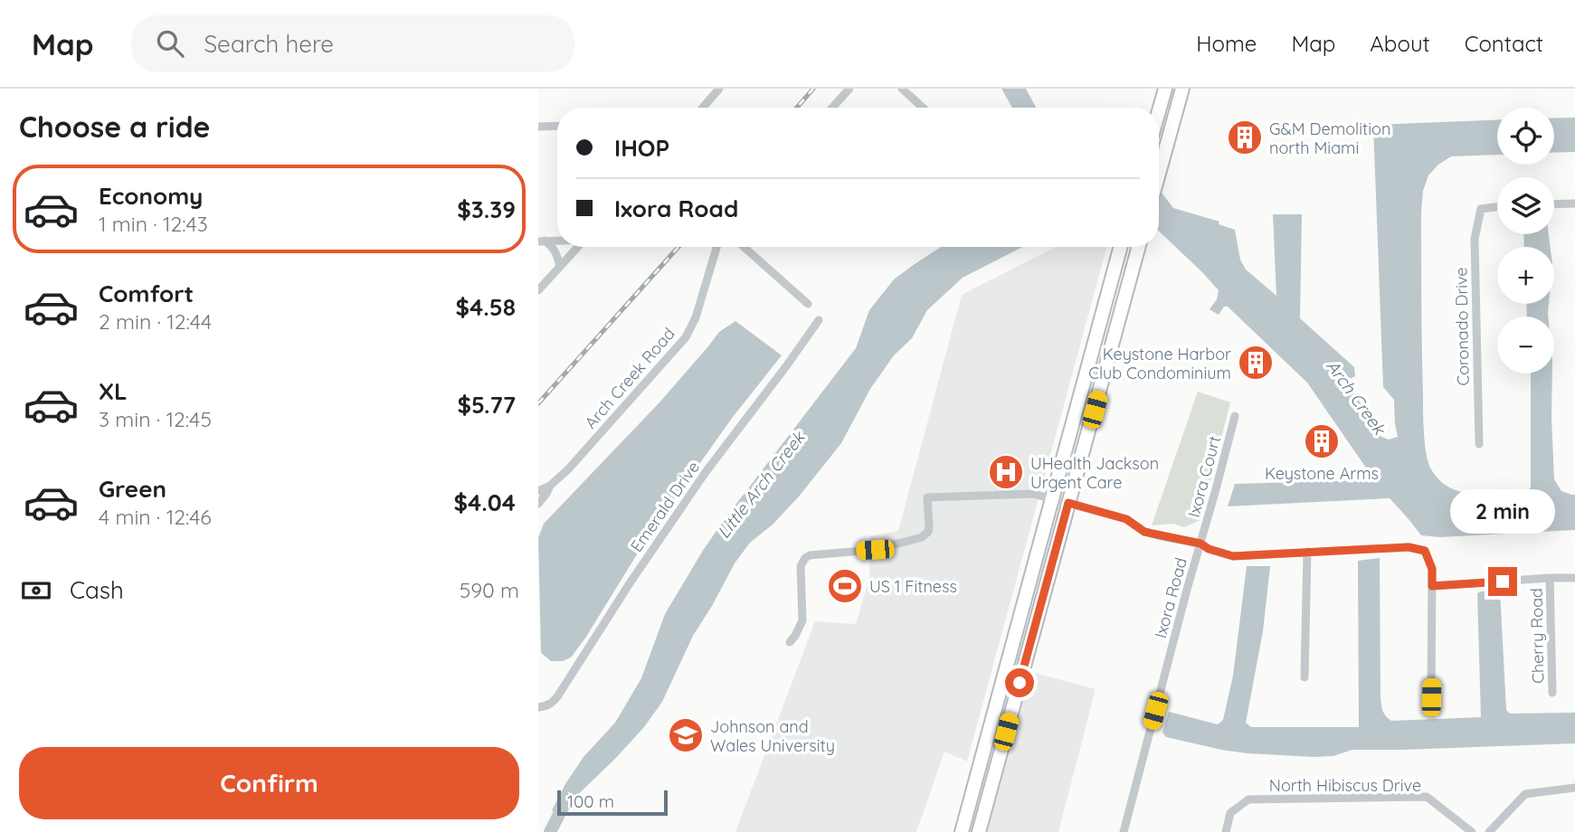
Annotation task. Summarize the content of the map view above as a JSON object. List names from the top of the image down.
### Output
{
  "streets": {
    "street": [
      "Coronado Drive",
      "Arch Creek Road",
      "Ixora Court",
      "Emerald Drive",
      "Ixora Road",
      "Cherry Road",
      "North Hibiscus Drive"
    ]
  },
  "crossings": [
    ["Ixora Court", "Ixora Road"]
  ],
  "water": ["Arch Creek", "Little Arch Creek"],
  "places": {
    "building": ["G&M Demolition north Miami", "Keystone Harbor Club Condominium", "Keystone Arms"],
    "hospital": ["UHealth Jackson Urgent Care"],
    "sports": ["US 1 Fitness"],
    "school or university": ["Johnson and Wales University"]
  },
  "scale_bar": "100 m",
  "page": {
    "header": "Map",
    "search": "Search here",
    "nav": [
      "Home",
      "Map",
      "About",
      "Contact"
    ],
    "heading": "Choose a ride",
    "map_buttons": ["+", "−"],
    "banner": ["IHOP", "Ixora Road"],
    "list": [
      {
        "name": "Economy",
        "note": "1 min · 12:43",
        "value": "$3.39"
      },
      {
        "name": "Comfort",
        "note": "2 min · 12:44",
        "value": "$4.58"
      },
      {
        "name": "XL",
        "note": "3 min · 12:45",
        "value": "$5.77"
      },
      {
        "name": "Green",
        "note": "4 min · 12:46",
        "value": "$4.04"
      }
    ],
    "bubble": "2 min",
    "pay": ["Cash", "590 m"],
    "buttons": "Confirm",
    "scale": "100 m"
  }
}
